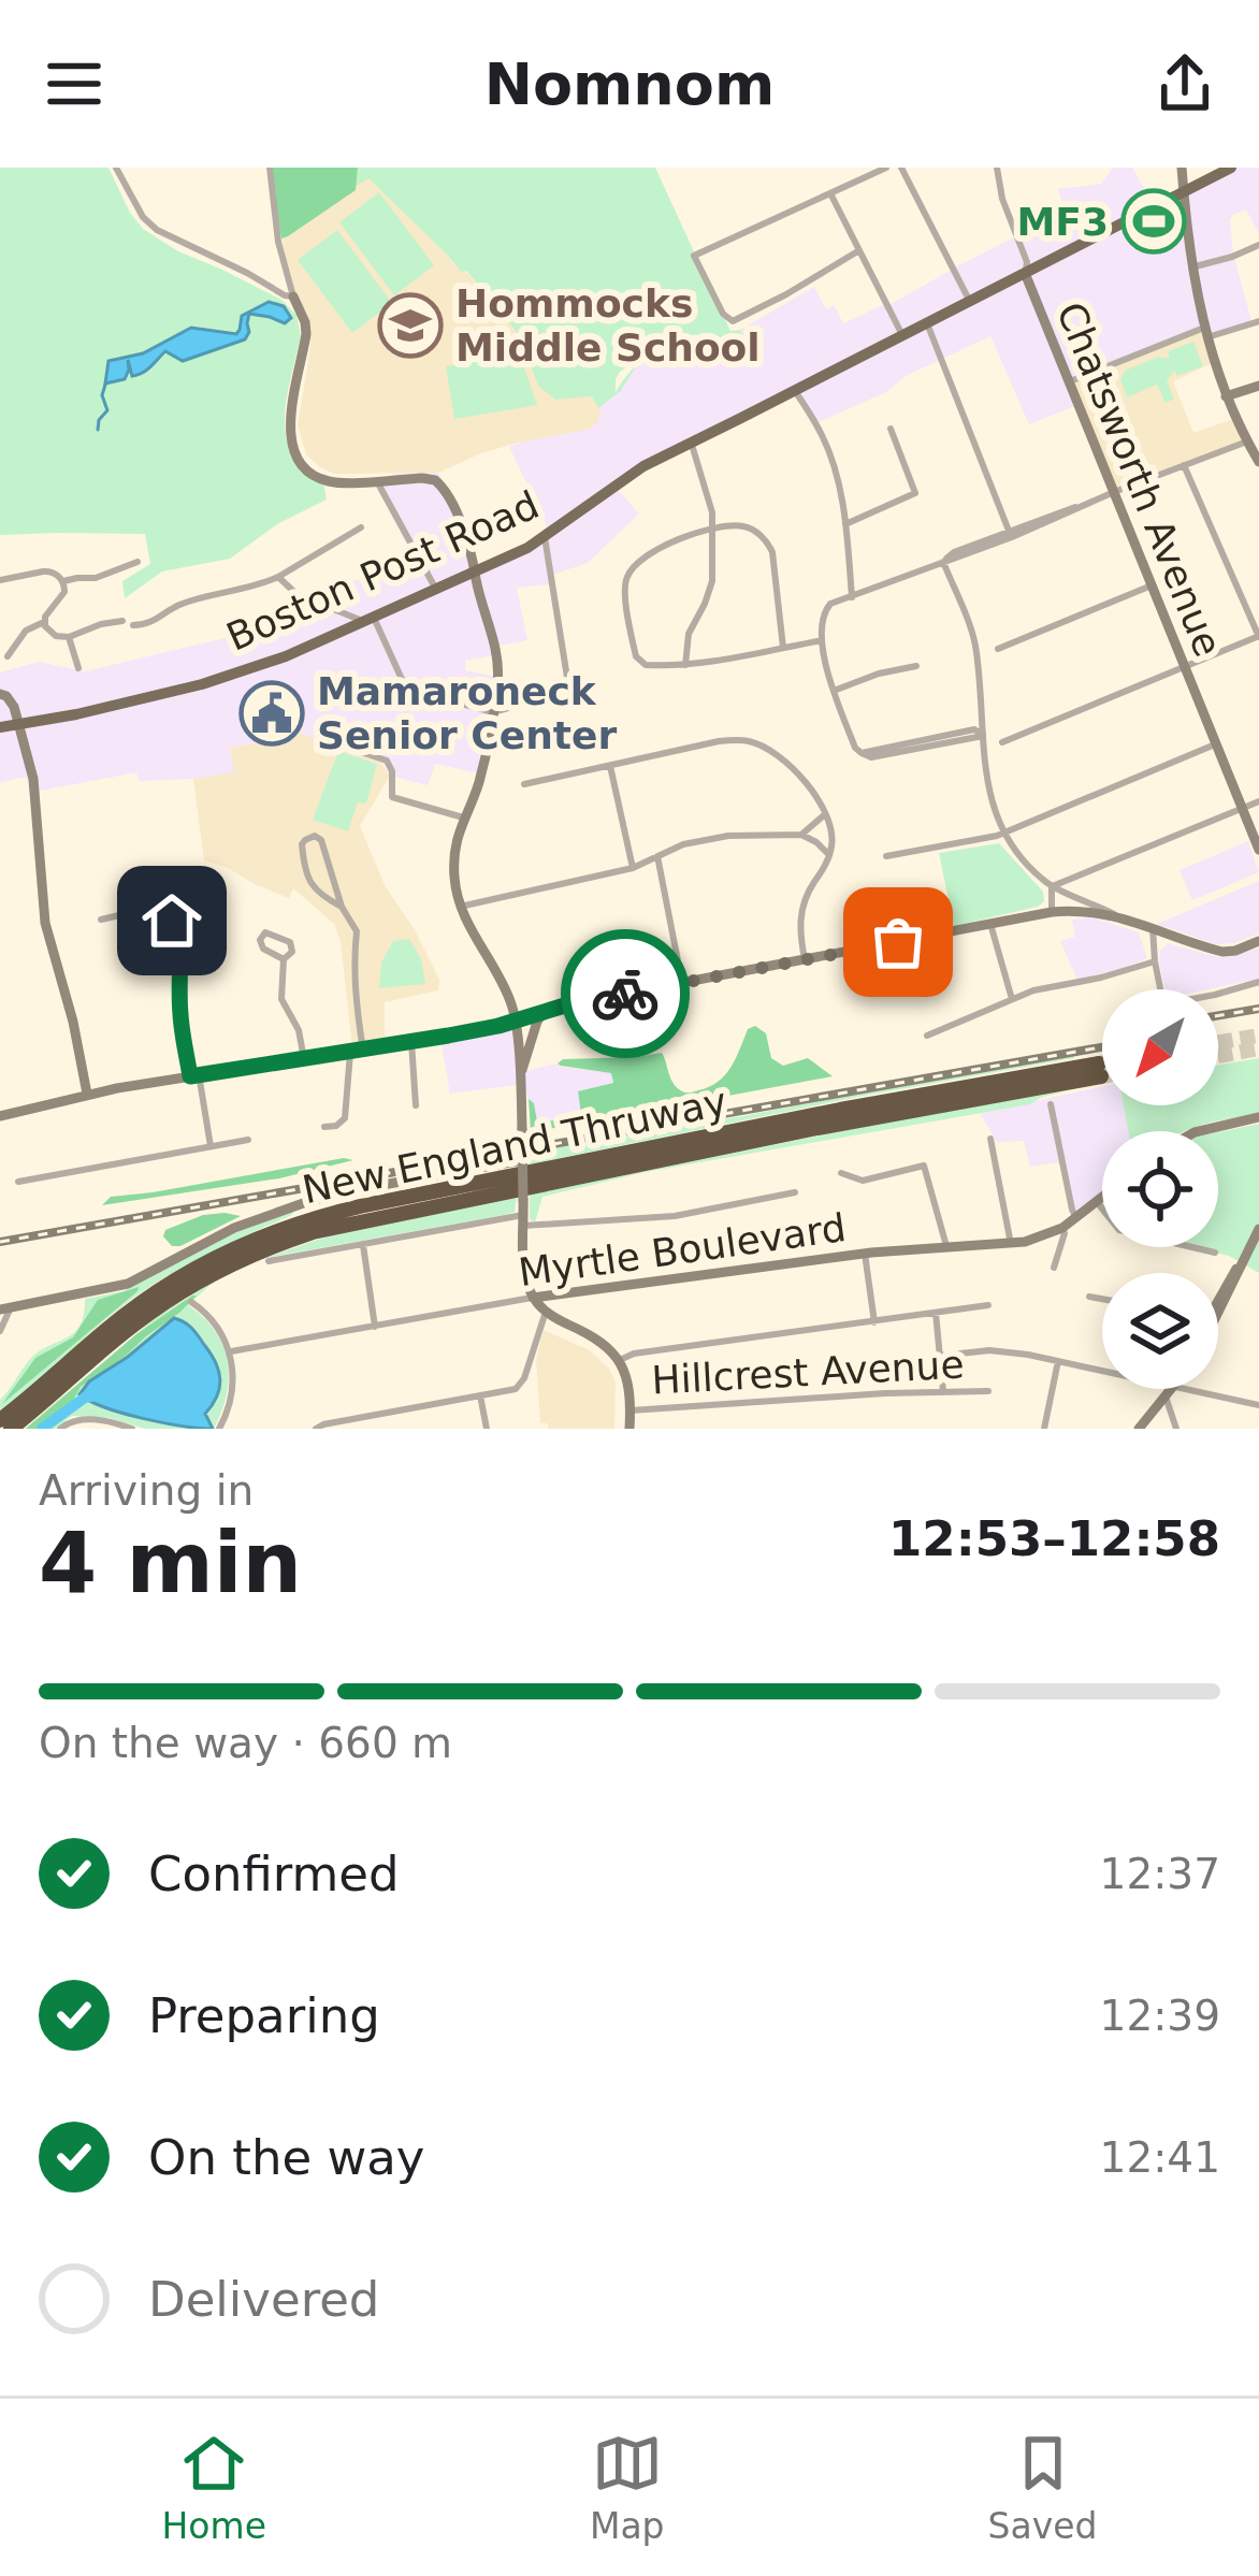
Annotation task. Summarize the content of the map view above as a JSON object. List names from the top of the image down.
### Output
{
  "streets": {
    "highway": ["New England Thruway"],
    "main road": ["Boston Post Road"],
    "street": ["Chatsworth Avenue", "Myrtle Boulevard", "Hillcrest Avenue"]
  },
  "crossings": [
    ["Chatsworth Avenue", "Boston Post Road"]
  ],
  "places": {
    "sports": ["MF3"],
    "school or university": ["Hommocks Middle School"],
    "public building": ["Mamaroneck Senior Center"]
  },
  "north": "bottom left",
  "page": {
    "header": "Nomnom",
    "heading": ["4 min", "Arriving in", "12:53–12:58"],
    "bar": "On the way · 660 m",
    "list": [
      ["Confirmed", "12:37"],
      ["Preparing", "12:39"],
      ["On the way", "12:41"],
      "Delivered"
    ],
    "tabs": ["Home", "Map", "Saved"]
  }
}
